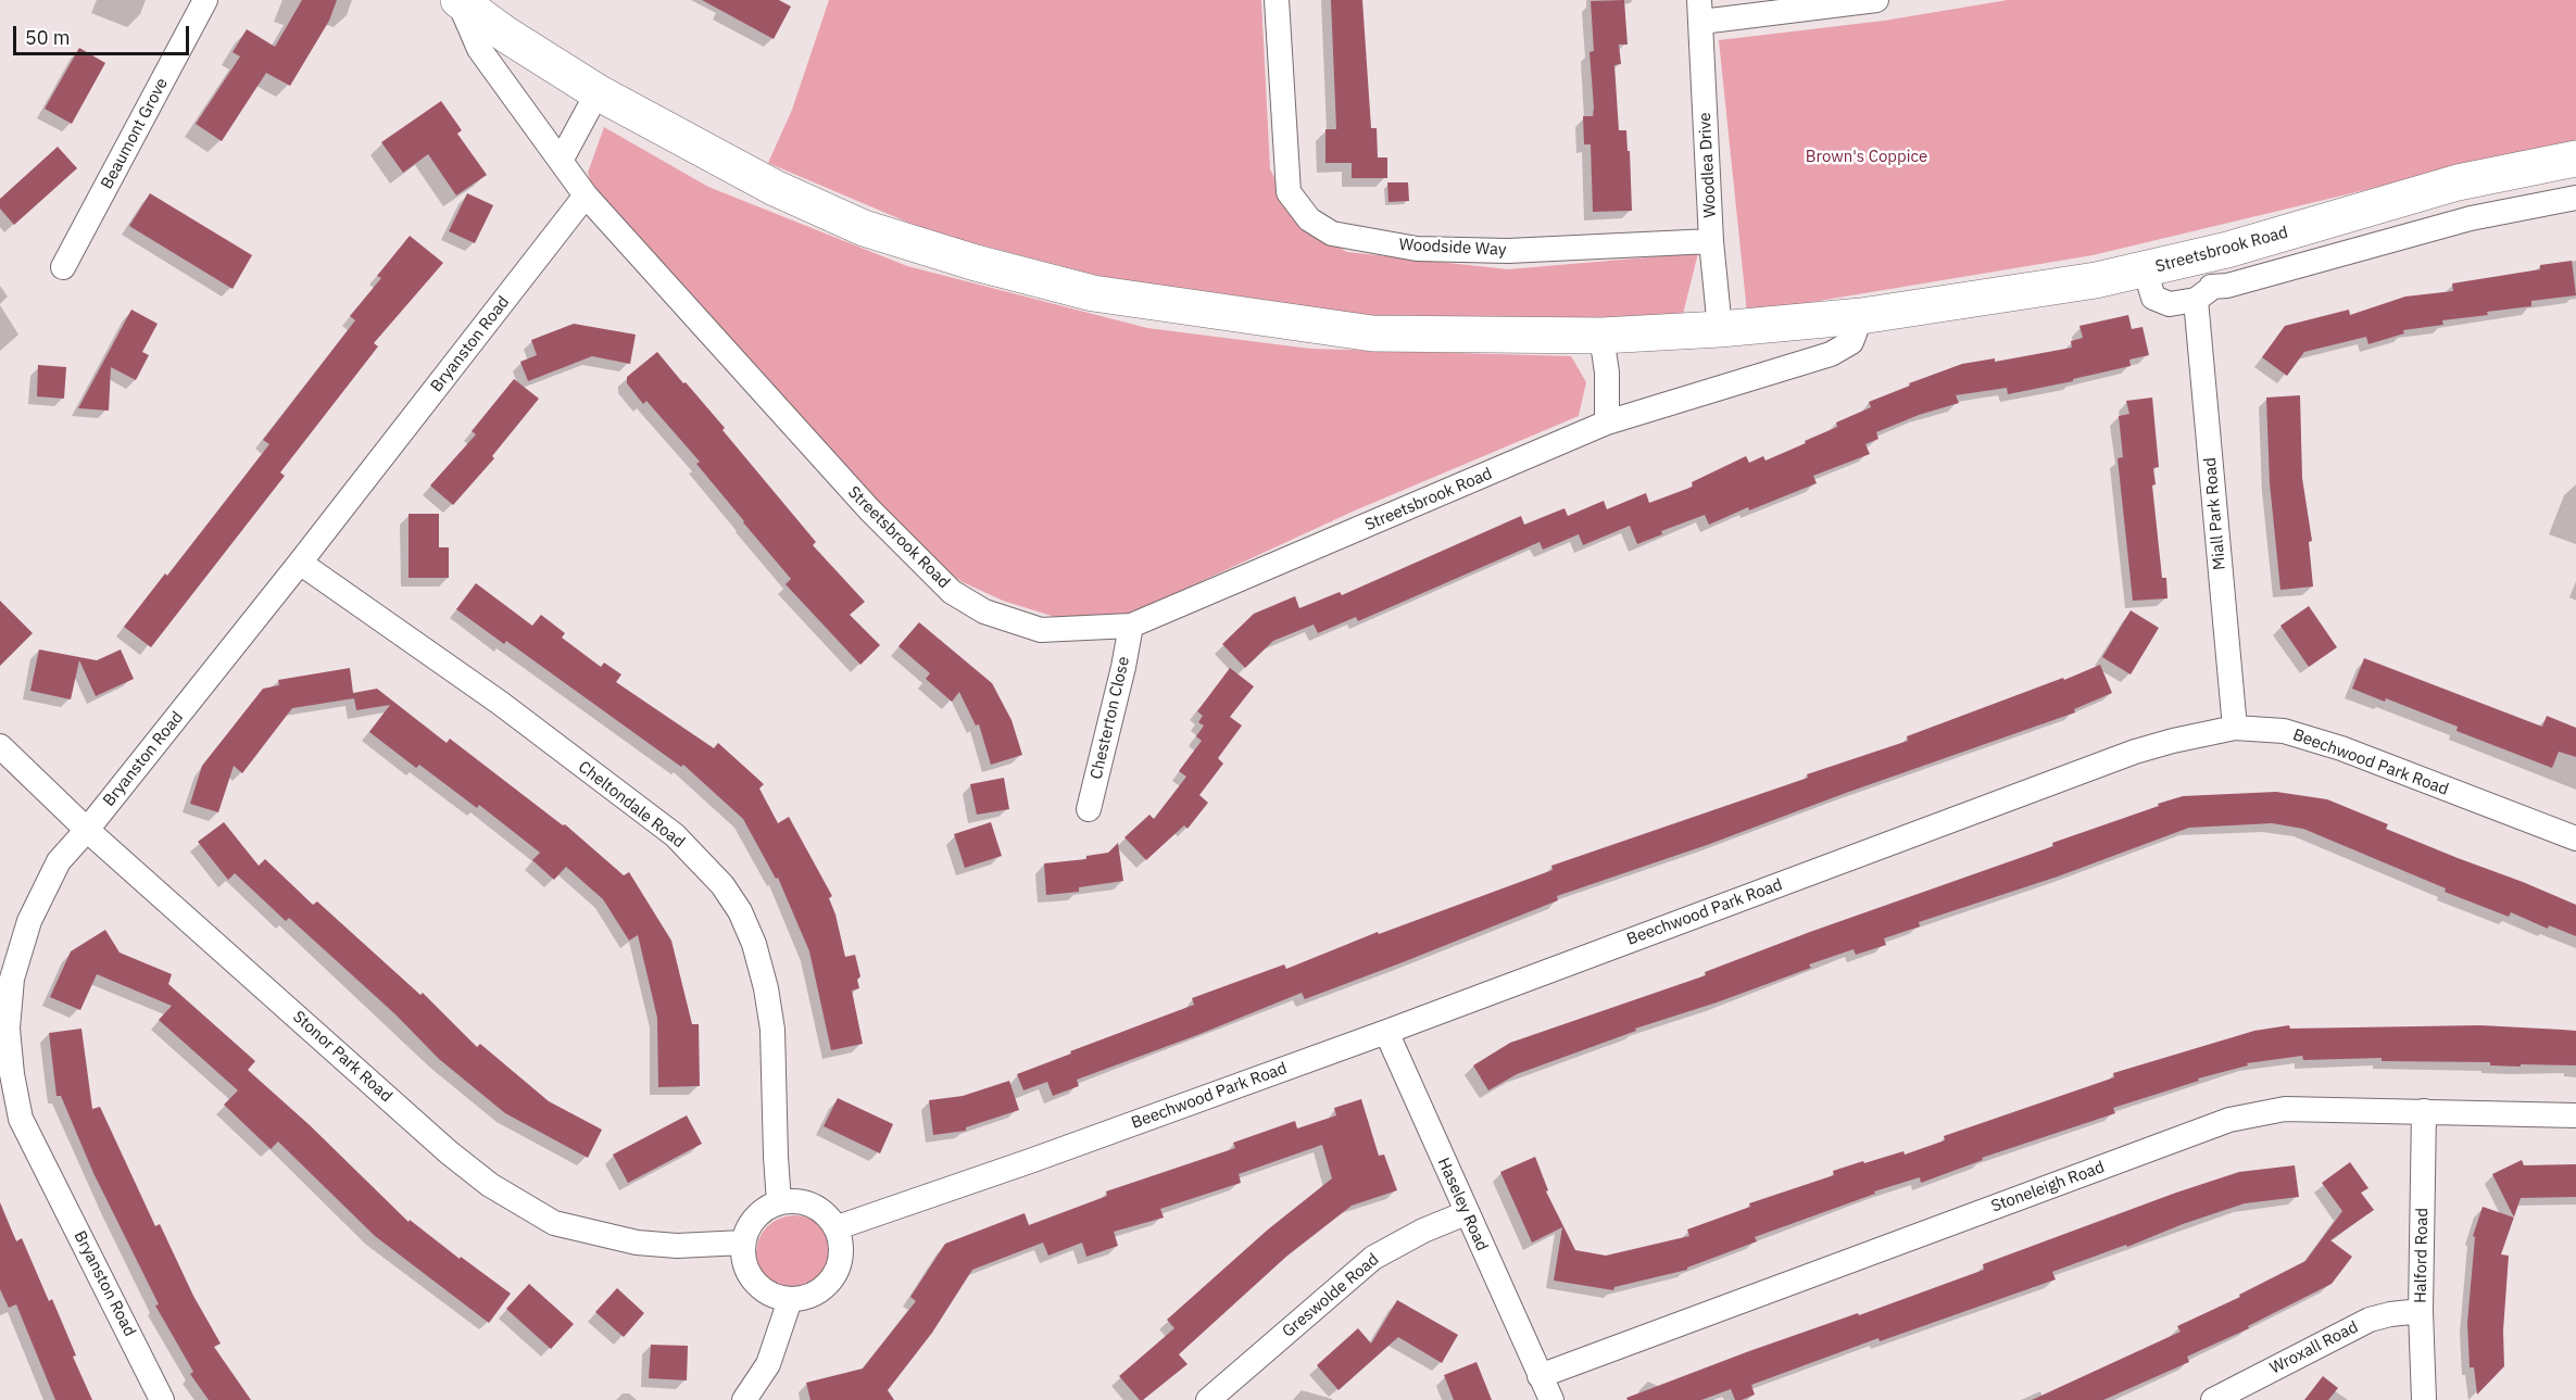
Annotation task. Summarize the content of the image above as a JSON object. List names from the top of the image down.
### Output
{
  "streets": {
    "main road": ["Streetsbrook Road"],
    "street": [
      "Beaumont Grove",
      "Woodlea Drive",
      "Woodside Way",
      "Bryanston Road",
      "Miall Park Road",
      "Chesterton Close",
      "Beechwood Park Road",
      "Cheltondale Road",
      "Stonor Park Road",
      "Stoneleigh Road",
      "Haseley Road",
      "Halford Road",
      "Greswolde Road",
      "Wroxall Road"
    ]
  },
  "crossings": [
    ["Woodlea Drive", "Woodside Way"],
    ["Woodlea Drive", "Streetsbrook Road"],
    ["Streetsbrook Road", "Bryanston Road"],
    ["Streetsbrook Road", "Miall Park Road"],
    ["Streetsbrook Road", "Chesterton Close"],
    ["Bryanston Road", "Cheltondale Road"],
    ["Bryanston Road", "Stonor Park Road"],
    ["Miall Park Road", "Beechwood Park Road"],
    ["Beechwood Park Road", "Cheltondale Road"],
    ["Beechwood Park Road", "Stonor Park Road"],
    ["Beechwood Park Road", "Haseley Road"],
    ["Cheltondale Road", "Stonor Park Road"],
    ["Stoneleigh Road", "Haseley Road"],
    ["Stoneleigh Road", "Halford Road"],
    ["Haseley Road", "Greswolde Road"],
    ["Halford Road", "Wroxall Road"]
  ],
  "parks": ["Brown's Coppice"],
  "scale_bar": "50 m"
}
